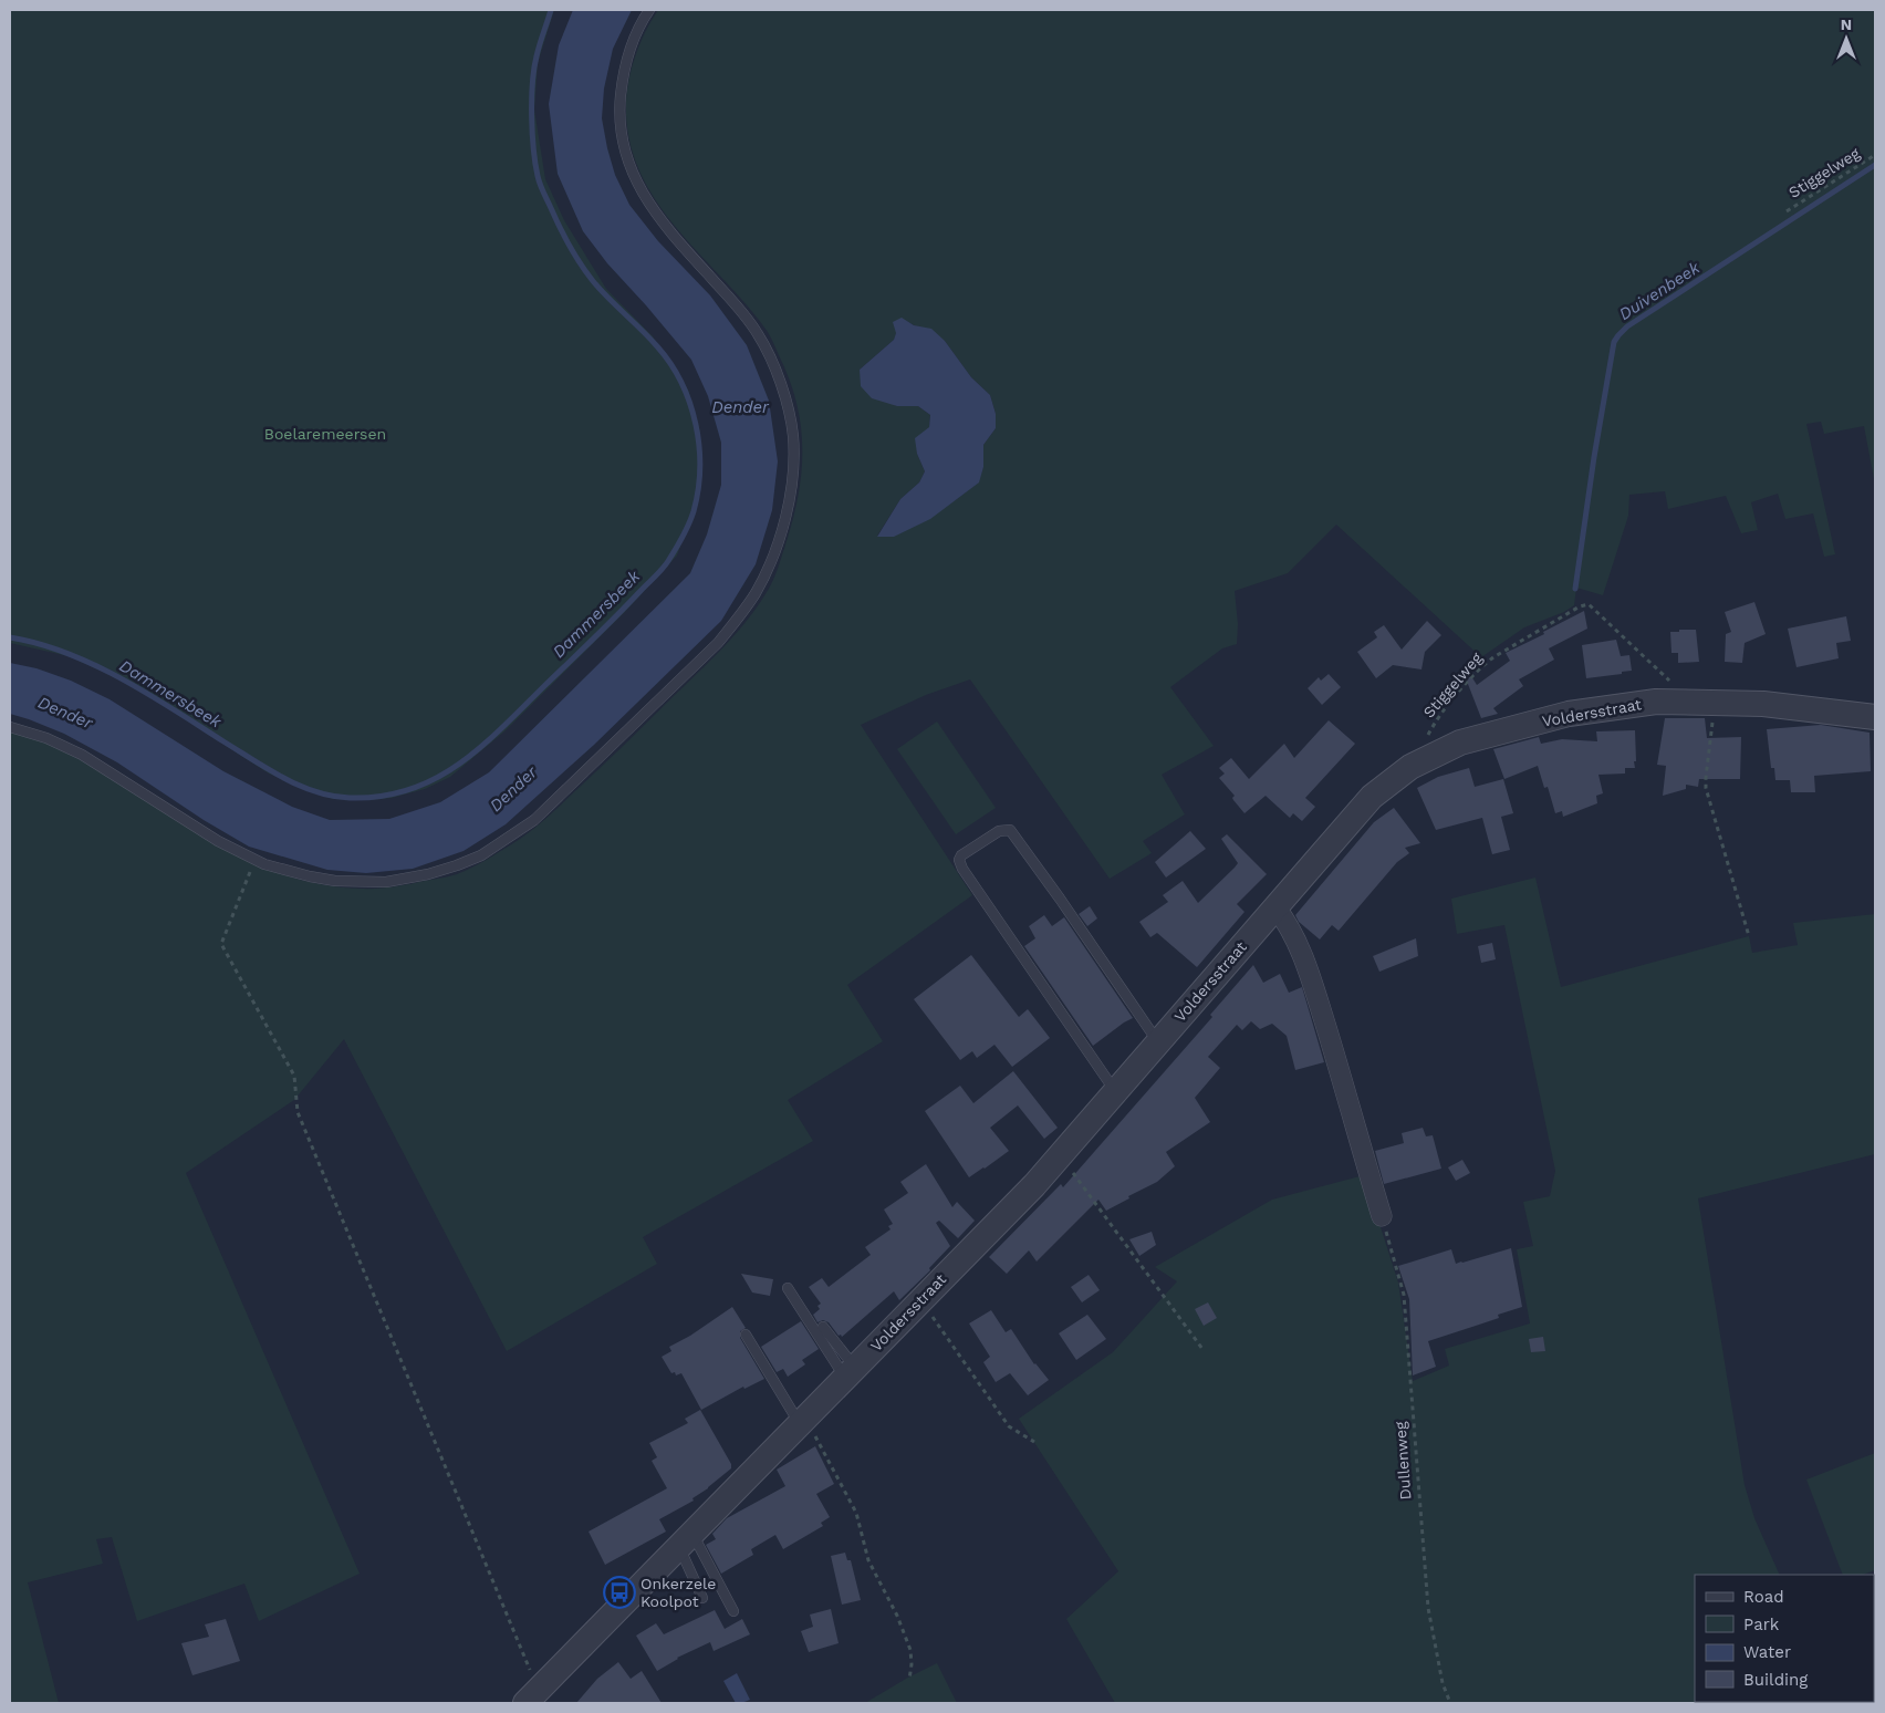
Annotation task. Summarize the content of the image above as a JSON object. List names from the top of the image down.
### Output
{
  "streets": {
    "street": ["Voldersstraat"],
    "path": ["Stiggelweg", "Dullenweg"]
  },
  "crossings": [
    ["Stiggelweg", "Voldersstraat"]
  ],
  "water": ["Duivenbeek", "Dender", "Dammersbeek"],
  "parks": ["Boelaremeersen"],
  "places": {
    "bus stop": ["Onkerzele Koolpot"]
  },
  "legend": [
    "Road",
    "Park",
    "Water",
    "Building"
  ],
  "north": "top"
}
